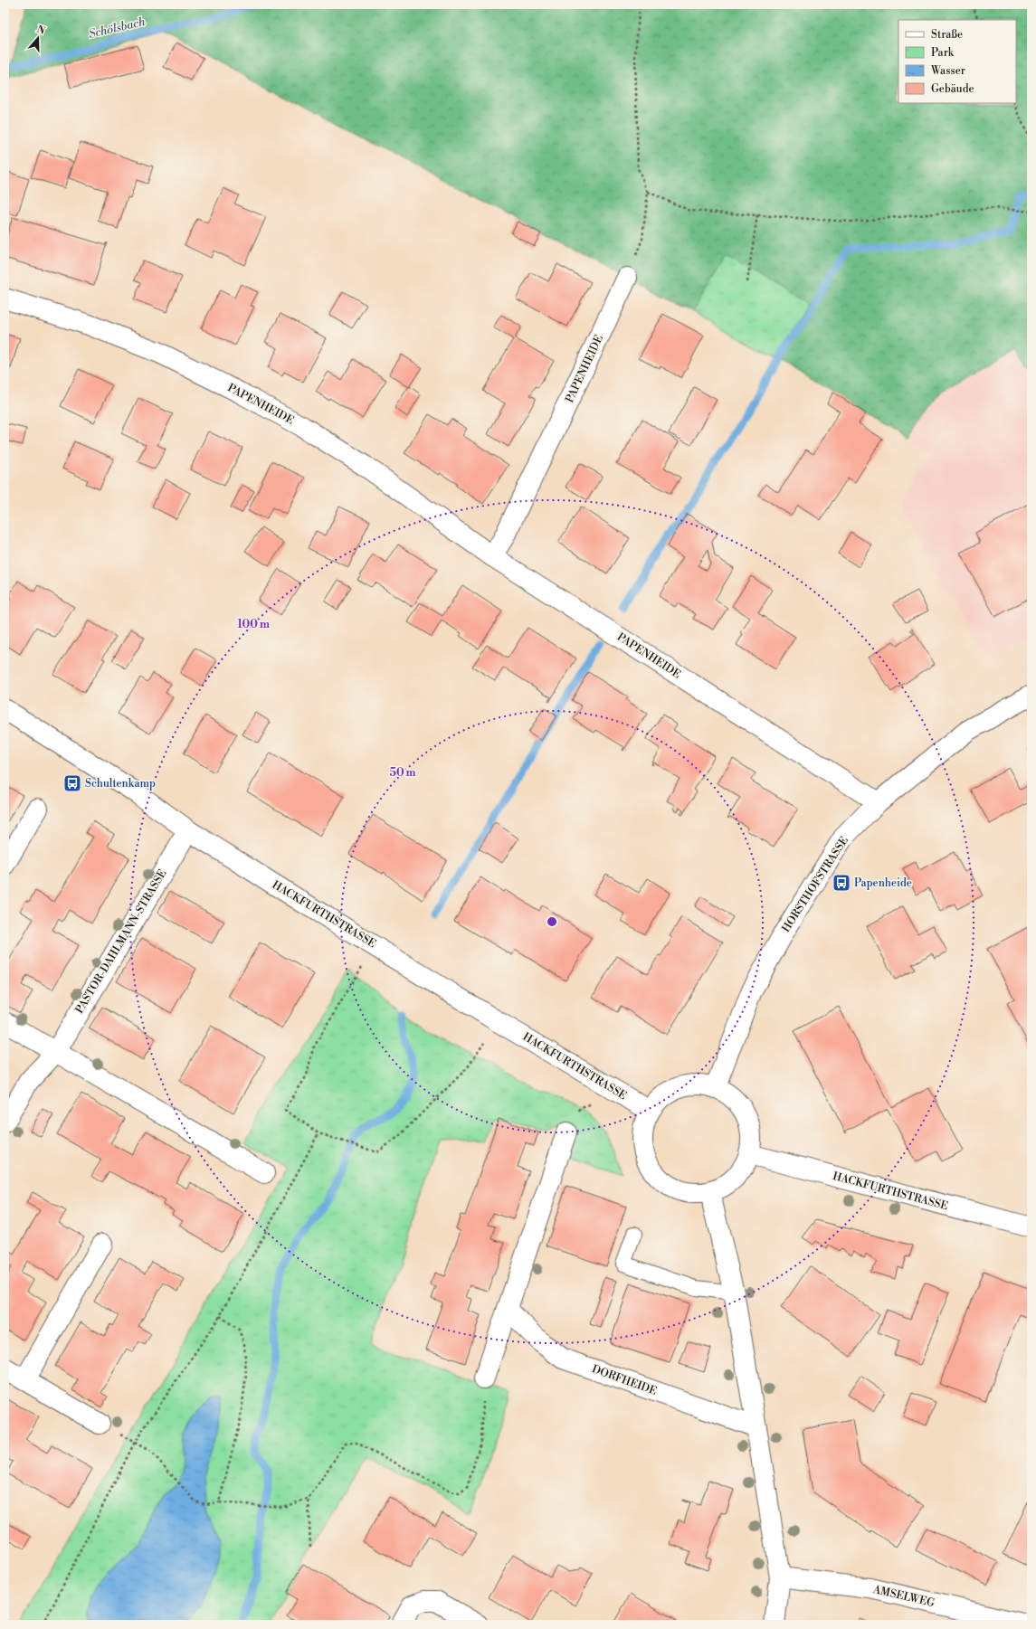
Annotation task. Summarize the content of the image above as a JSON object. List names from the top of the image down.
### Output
{
  "streets": {
    "street": [
      "PAPENHEIDE",
      "HORSTHOFSTRASSE",
      "HACKFURTHSTRASSE",
      "PASTOR-DAHLMANN-STRASSE",
      "DORFHEIDE",
      "AMSELWEG"
    ]
  },
  "crossings": [
    ["PAPENHEIDE", "HORSTHOFSTRASSE"],
    ["HORSTHOFSTRASSE", "HACKFURTHSTRASSE"],
    ["HACKFURTHSTRASSE", "PASTOR-DAHLMANN-STRASSE"]
  ],
  "water": ["Schölsbach"],
  "places": {
    "bus stop": ["Schultenkamp", "Papenheide"]
  },
  "legend": [
    "Straße",
    "Park",
    "Wasser",
    "Gebäude"
  ],
  "north": "top",
  "rings": ["100 m", "50 m"]
}
